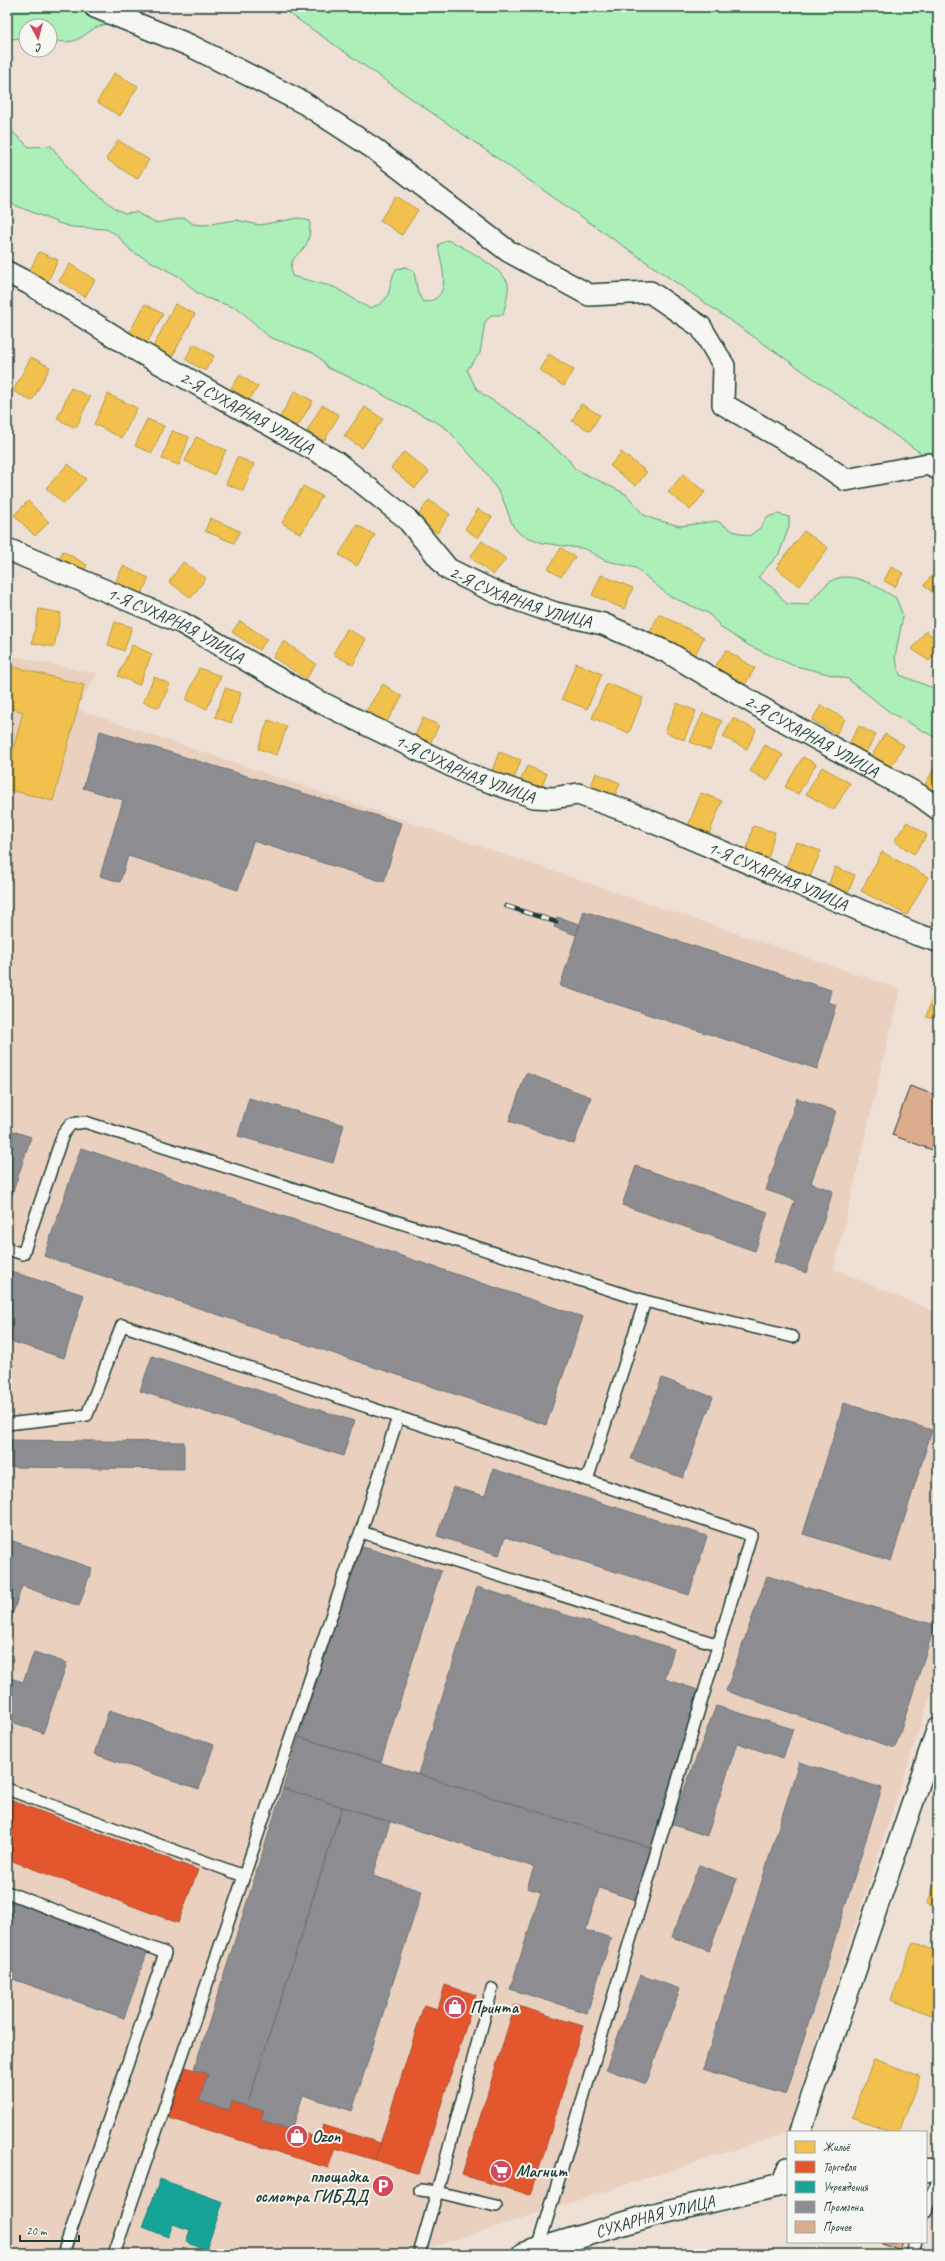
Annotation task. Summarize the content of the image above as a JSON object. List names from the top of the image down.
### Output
{
  "streets": {
    "street": ["2-Я СУХАРНАЯ УЛИЦА", "1-Я СУХАРНАЯ УЛИЦА", "СУХАРНАЯ УЛИЦА"]
  },
  "places": {
    "shop": ["Принта", "Ozon"],
    "supermarket": ["Магнит"],
    "parking": ["площадка осмотра ГИБДД"]
  },
  "legend": [
    "Жильё",
    "Торговля",
    "Учреждения",
    "Промзона",
    "Прочее"
  ],
  "scale_bar": "20 m",
  "north": "bottom"
}
